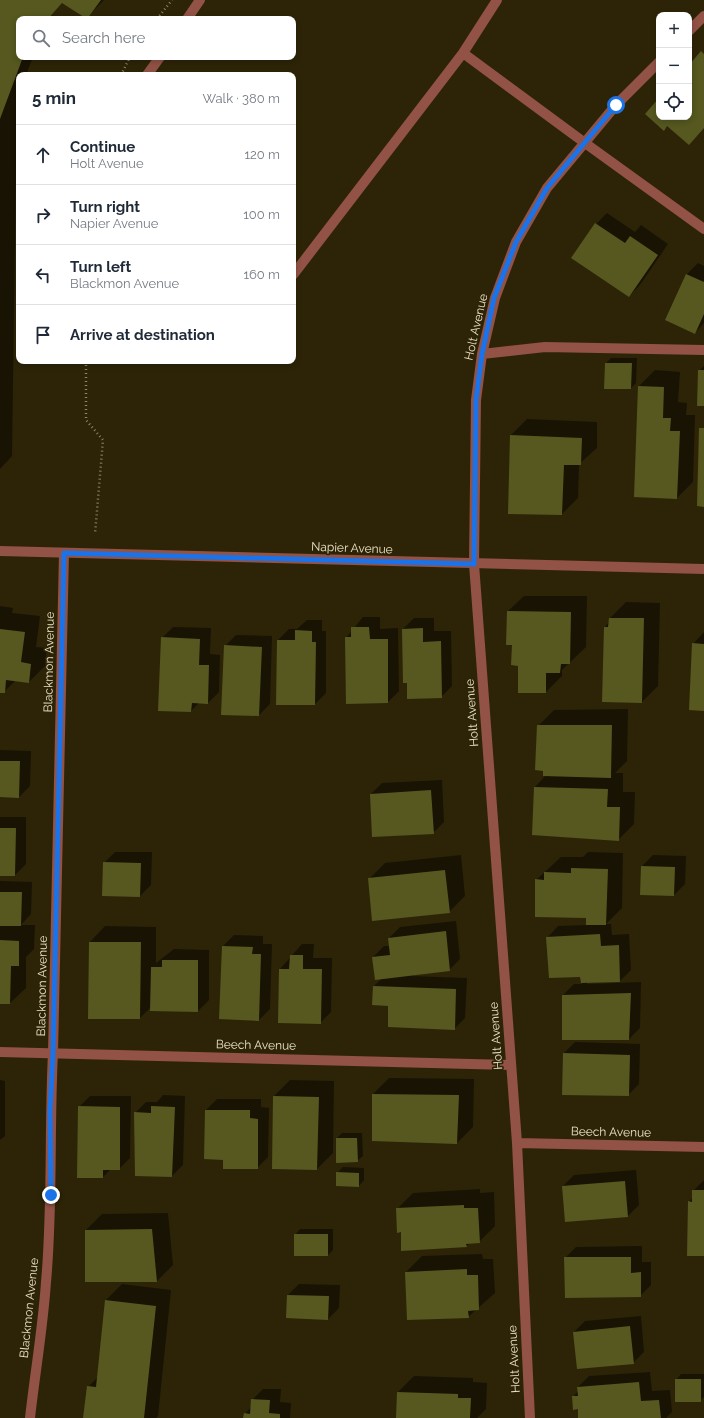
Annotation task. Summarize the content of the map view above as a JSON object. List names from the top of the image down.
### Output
{
  "streets": {
    "street": [
      "Holt Avenue",
      "Napier Avenue",
      "Blackmon Avenue",
      "Beech Avenue"
    ]
  },
  "crossings": [
    ["Holt Avenue", "Napier Avenue"],
    ["Holt Avenue", "Beech Avenue"],
    ["Napier Avenue", "Blackmon Avenue"],
    ["Blackmon Avenue", "Beech Avenue"]
  ],
  "page": {
    "map_buttons": ["+", "−"],
    "search": "Search here",
    "heading": ["5 min", "Walk · 380 m"],
    "list": [
      ["Continue", "Holt Avenue", "120 m"],
      ["Turn right", "Napier Avenue", "100 m"],
      ["Turn left", "Blackmon Avenue", "160 m"],
      "Arrive at destination"
    ]
  }
}
